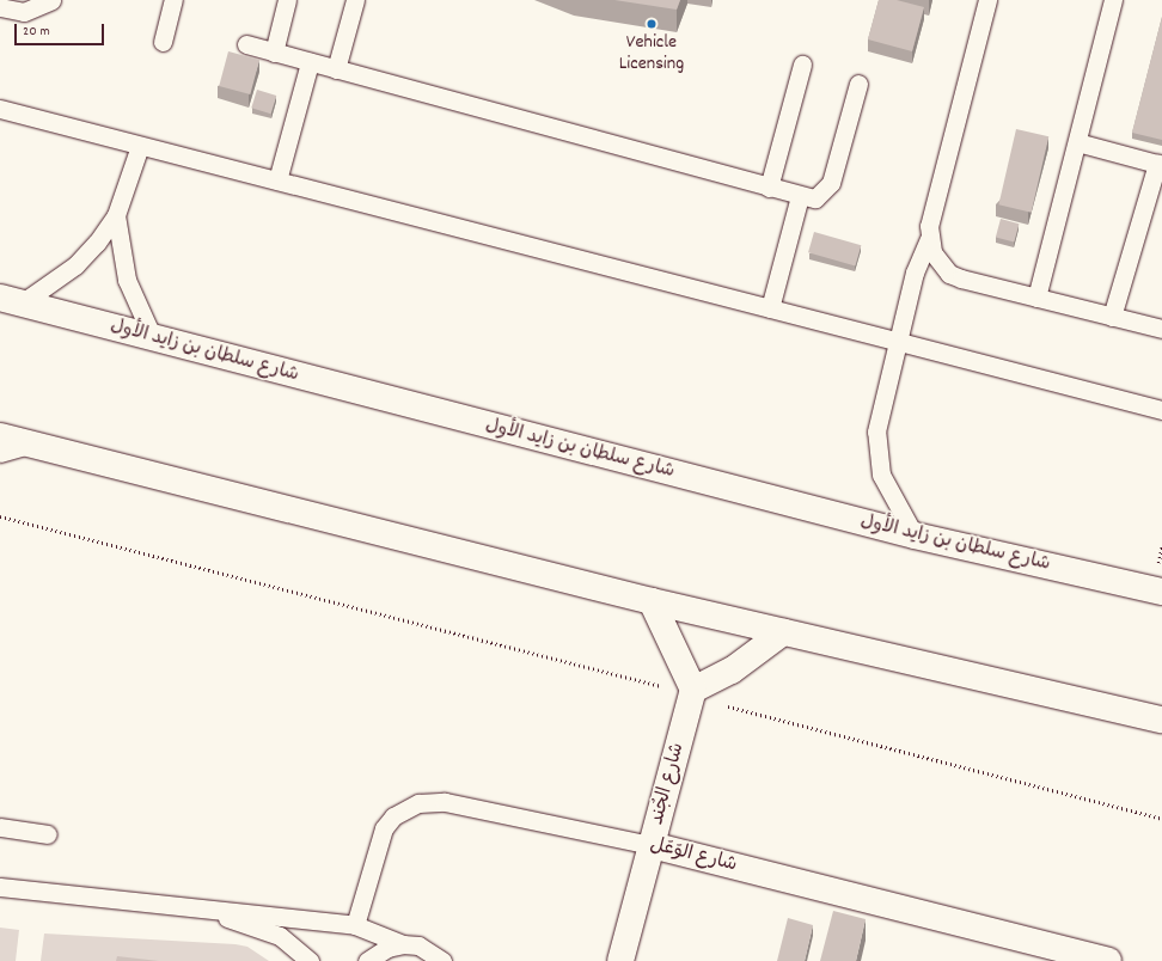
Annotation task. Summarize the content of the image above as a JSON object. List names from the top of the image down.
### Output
{
  "streets": {
    "main road": ["شارع سلطان بن زايد الأول", "شارع الجُند", "شارع الوَعَل"]
  },
  "crossings": [
    ["شارع الجُند", "شارع الوَعَل"]
  ],
  "places": ["Vehicle Licensing"],
  "scale_bar": "20 m"
}
